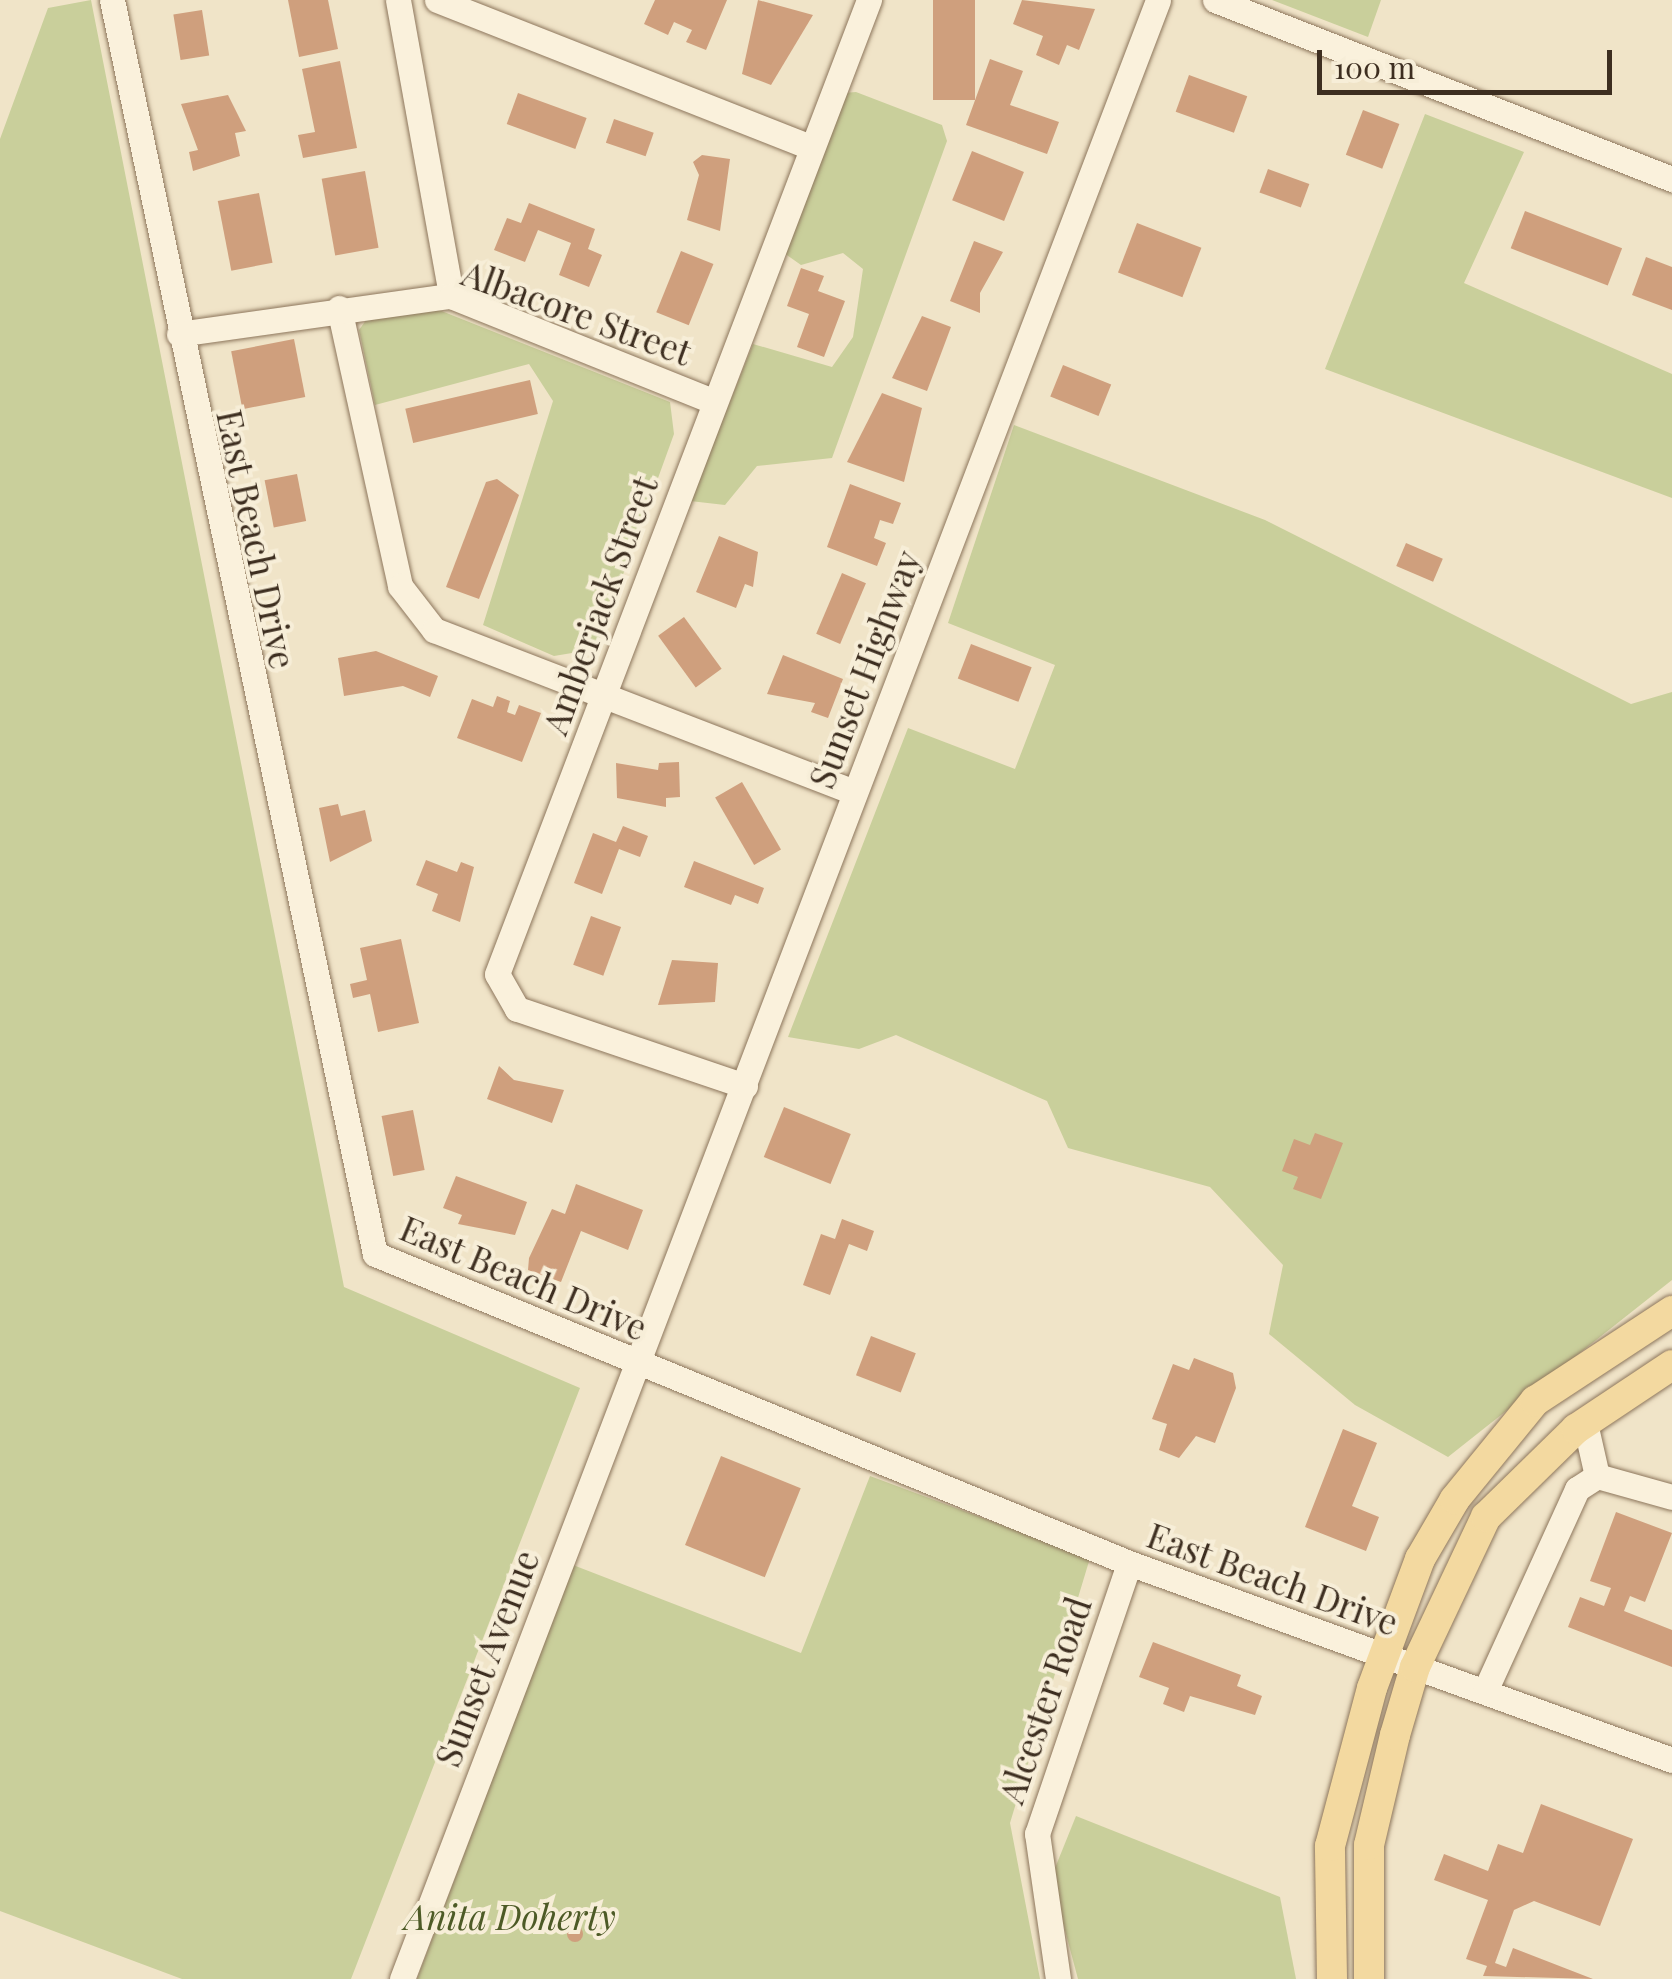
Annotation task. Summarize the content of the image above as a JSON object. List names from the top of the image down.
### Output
{
  "streets": {
    "street": [
      "Albacore Street",
      "East Beach Drive",
      "Amberjack Street",
      "Sunset Highway",
      "Sunset Avenue",
      "Alcester Road"
    ]
  },
  "crossings": [
    ["Albacore Street", "East Beach Drive"],
    ["Albacore Street", "Amberjack Street"],
    ["East Beach Drive", "Sunset Highway"],
    ["East Beach Drive", "Sunset Avenue"],
    ["East Beach Drive", "Alcester Road"],
    ["Amberjack Street", "Sunset Highway"],
    ["Sunset Highway", "Sunset Avenue"]
  ],
  "parks": ["Anita Doherty"],
  "scale_bar": "100 m"
}
